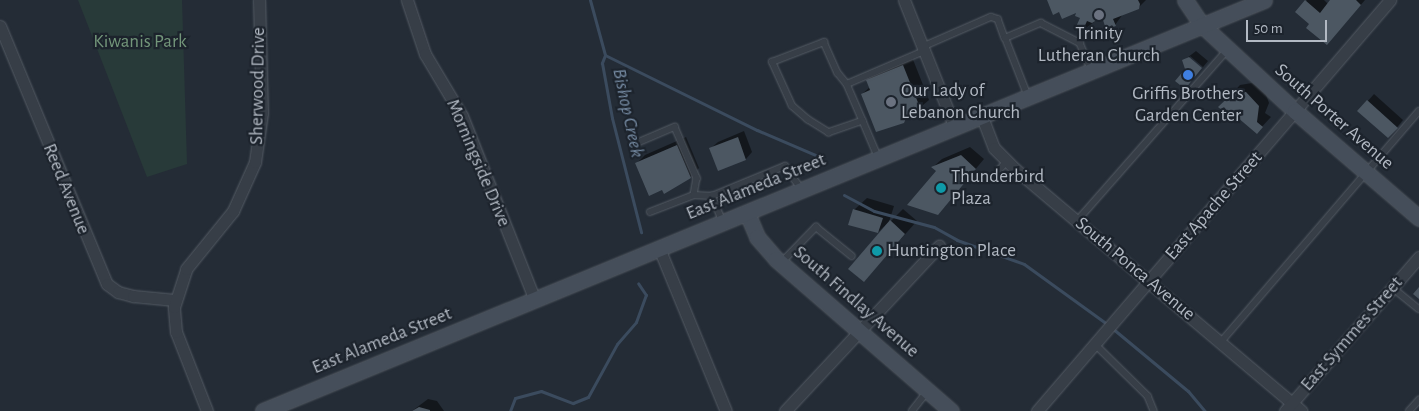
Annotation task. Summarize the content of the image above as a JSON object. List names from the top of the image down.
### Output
{
  "streets": {
    "main road": ["South Porter Avenue", "East Alameda Street", "South Findlay Avenue"],
    "street": [
      "Sherwood Drive",
      "Morningside Drive",
      "Reed Avenue",
      "East Apache Street",
      "South Ponca Avenue",
      "East Symmes Street"
    ]
  },
  "crossings": [
    ["Sherwood Drive", "Reed Avenue"],
    ["South Porter Avenue", "East Alameda Street"],
    ["South Porter Avenue", "East Apache Street"],
    ["Morningside Drive", "East Alameda Street"],
    ["East Alameda Street", "South Ponca Avenue"],
    ["East Alameda Street", "South Findlay Avenue"],
    ["East Apache Street", "South Ponca Avenue"],
    ["South Ponca Avenue", "East Symmes Street"]
  ],
  "water": ["Bishop Creek"],
  "parks": ["Kiwanis Park"],
  "places": [
    "Trinity Lutheran Church",
    "Griffis Brothers Garden Center",
    "Our Lady of Lebanon Church",
    "Thunderbird Plaza",
    "Huntington Place"
  ],
  "scale_bar": "50 m"
}
